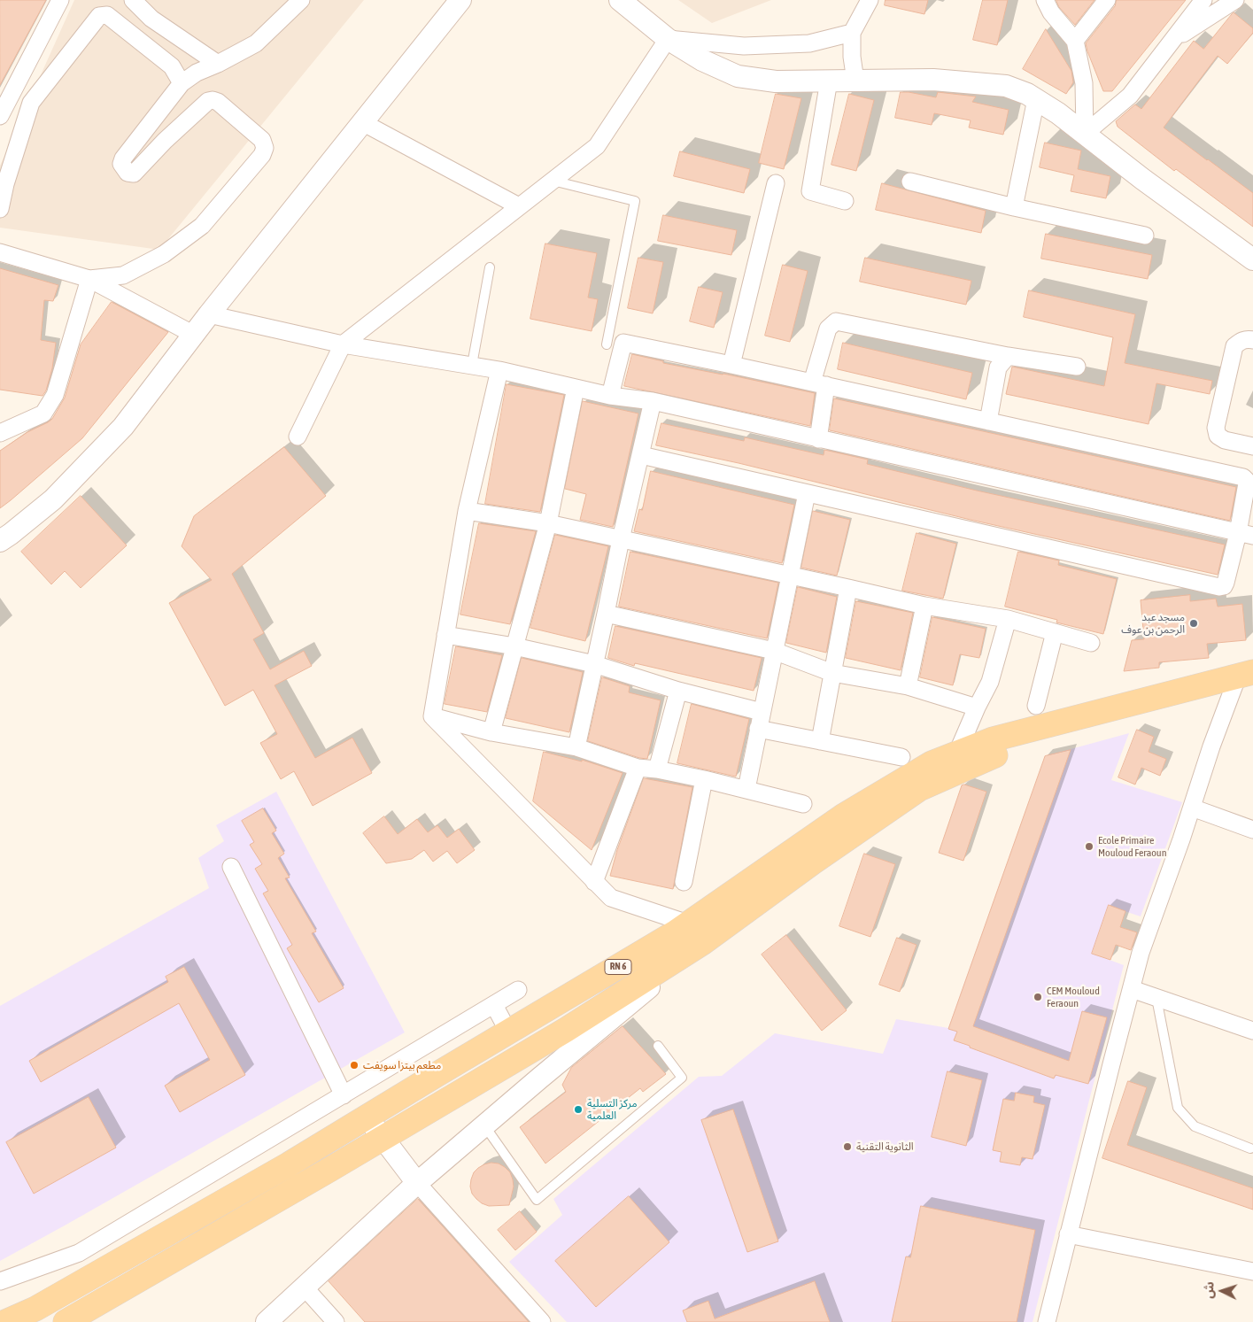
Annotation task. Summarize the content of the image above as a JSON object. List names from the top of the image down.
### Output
{
  "streets": {
    "main road": ["RN 6"]
  },
  "places": [
    "مسجد عبد الرحمن بن عوف",
    "Ecole Primaire Mouloud Feraoun",
    "CEM Mouloud Feraoun",
    "مطعم بيتزا سويفت",
    "مركز التسلية العلمية",
    "الثانوية التقنية"
  ],
  "north": "left"
}
